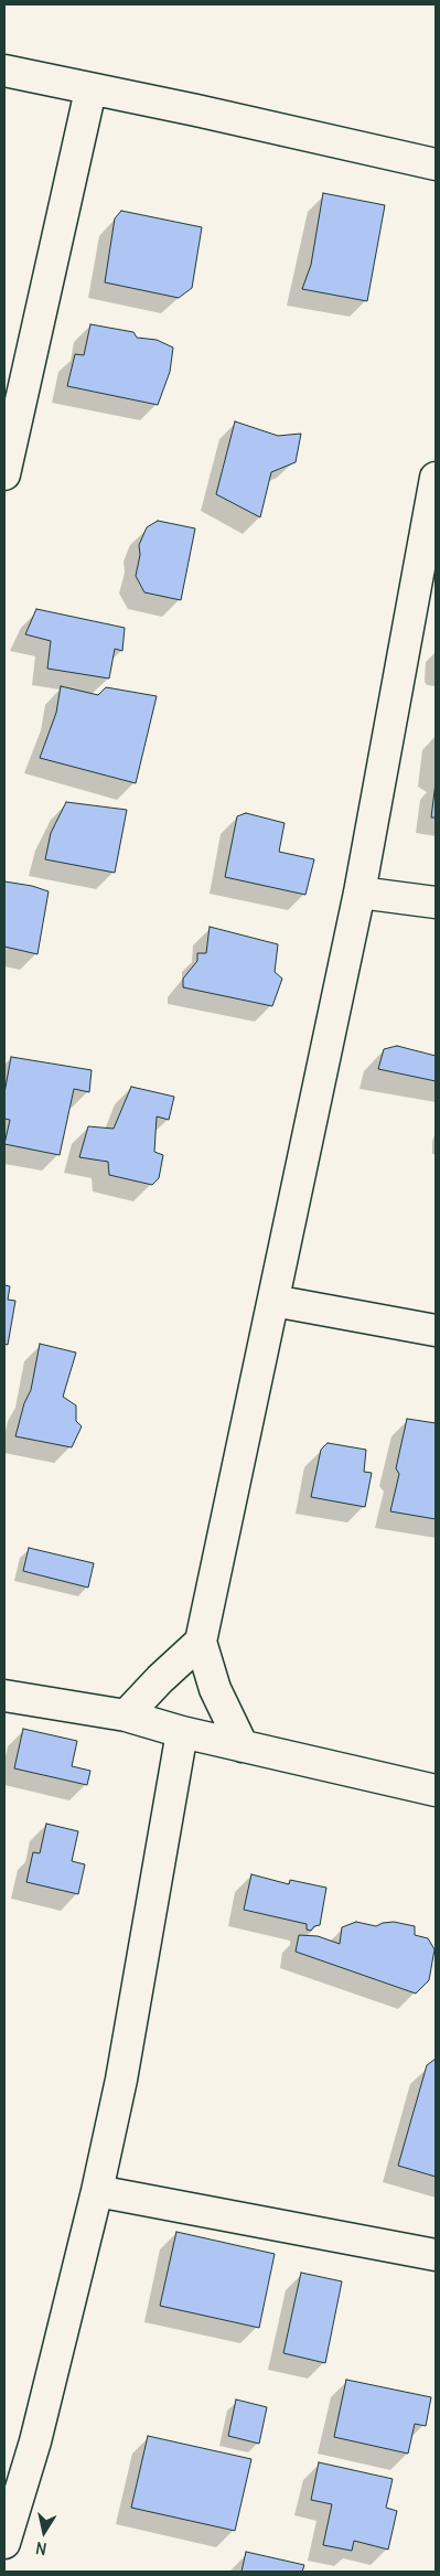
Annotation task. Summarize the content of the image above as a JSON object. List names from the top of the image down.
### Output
{
  "north": "bottom"
}
